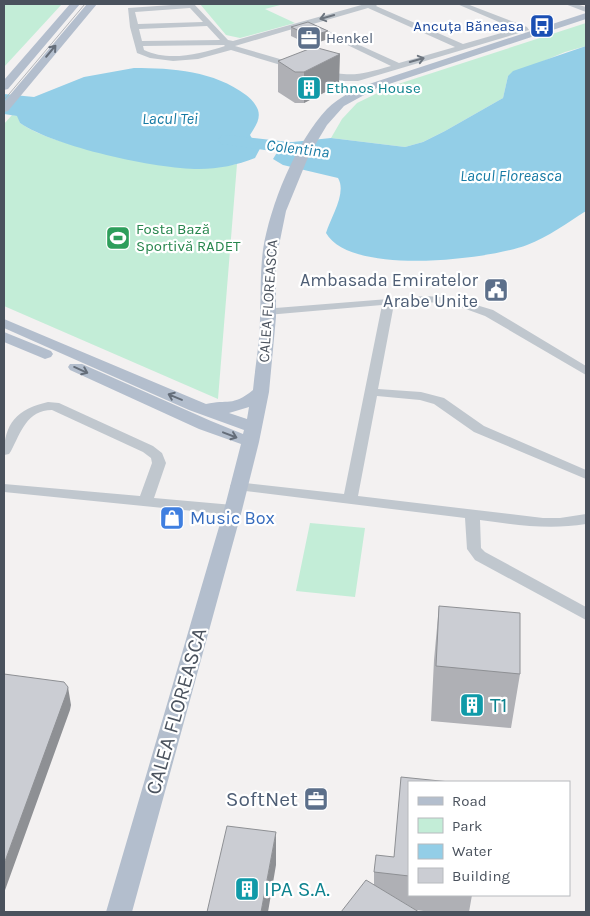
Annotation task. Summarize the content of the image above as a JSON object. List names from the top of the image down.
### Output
{
  "streets": {
    "main road": ["CALEA FLOREASCA"]
  },
  "water": ["Lacul Tei", "Colentina", "Lacul Floreasca"],
  "places": {
    "bus stop": ["Ancuța Băneasa"],
    "office": ["Henkel", "SoftNet"],
    "building": ["Ethnos House", "T1", "IPA S.A."],
    "sports": ["Fosta Bază Sportivă RADET"],
    "public building": ["Ambasada Emiratelor Arabe Unite"],
    "shop": ["Music Box"]
  },
  "legend": [
    "Road",
    "Park",
    "Water",
    "Building"
  ]
}
